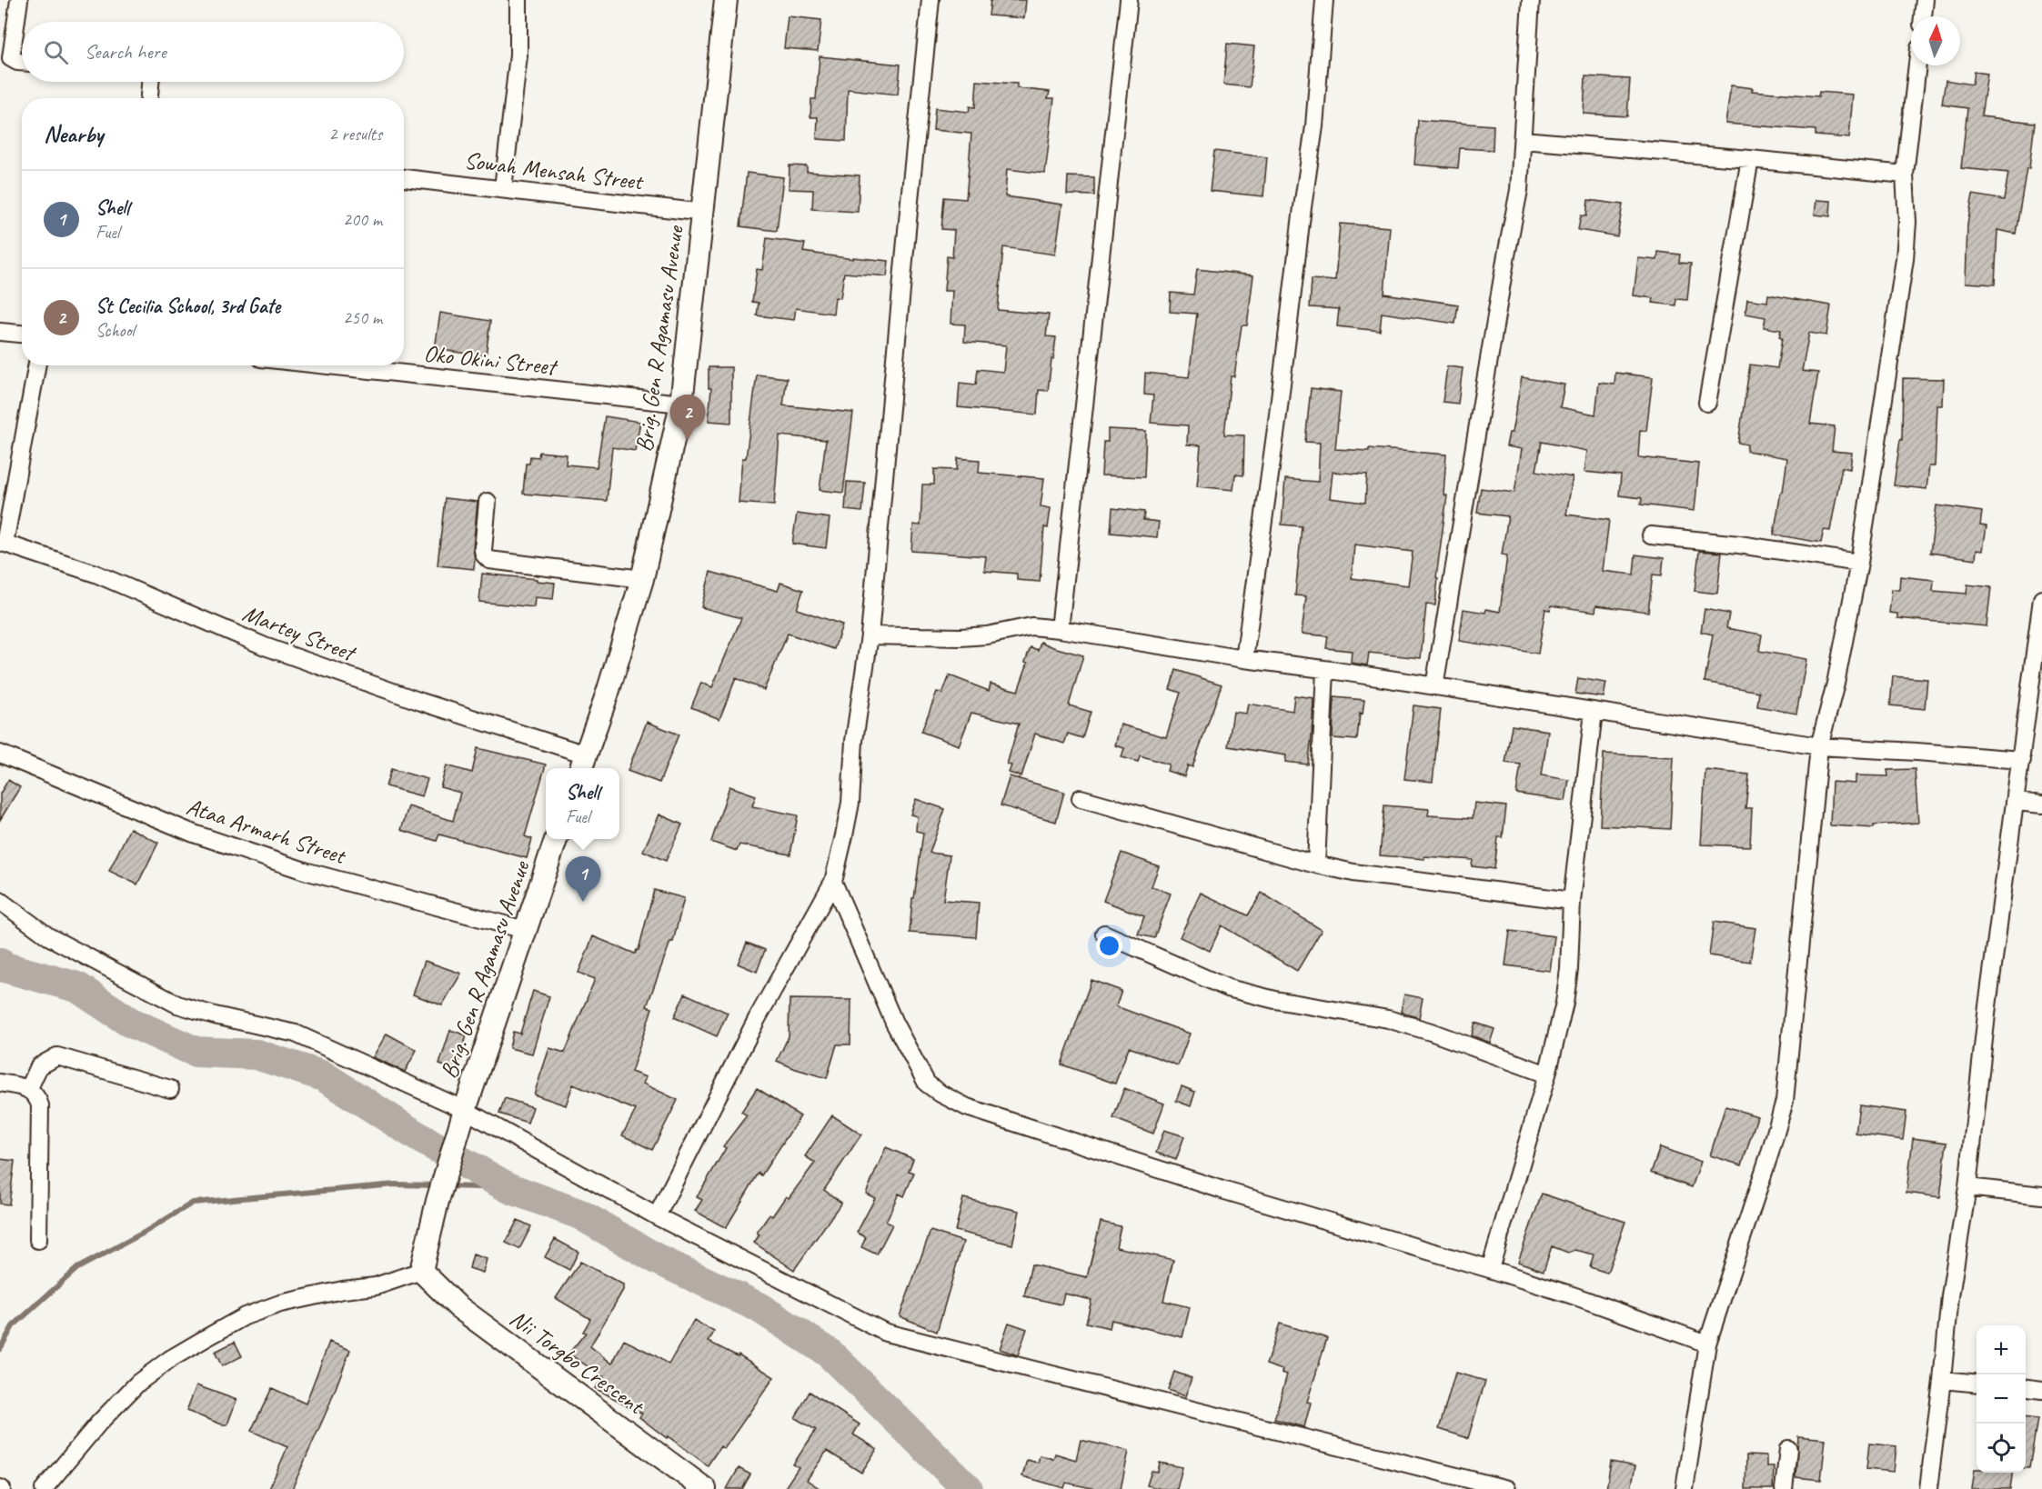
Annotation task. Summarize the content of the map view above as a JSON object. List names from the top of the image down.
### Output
{
  "streets": {
    "street": [
      "Sowah Mensah Street",
      "Brig. Gen R Agamasu Avenue",
      "Oko Okini Street",
      "Martey Street",
      "Ataa Armarh Street",
      "Nii Torgbo Crescent"
    ]
  },
  "crossings": [
    ["Sowah Mensah Street", "Brig. Gen R Agamasu Avenue"],
    ["Brig. Gen R Agamasu Avenue", "Oko Okini Street"],
    ["Brig. Gen R Agamasu Avenue", "Martey Street"],
    ["Brig. Gen R Agamasu Avenue", "Ataa Armarh Street"],
    ["Brig. Gen R Agamasu Avenue", "Nii Torgbo Crescent"]
  ],
  "north": "top",
  "page": {
    "search": "Search here",
    "heading": ["Nearby", "2 results"],
    "list": [
      {
        "mark": "1",
        "name": "Shell",
        "note": "Fuel",
        "value": "200 m"
      },
      {
        "mark": "2",
        "name": "St Cecilia School, 3rd Gate",
        "note": "School",
        "value": "250 m"
      }
    ],
    "pins": ["2", "1"],
    "popup": ["Shell", "Fuel"],
    "map_buttons": ["+", "−"]
  }
}
